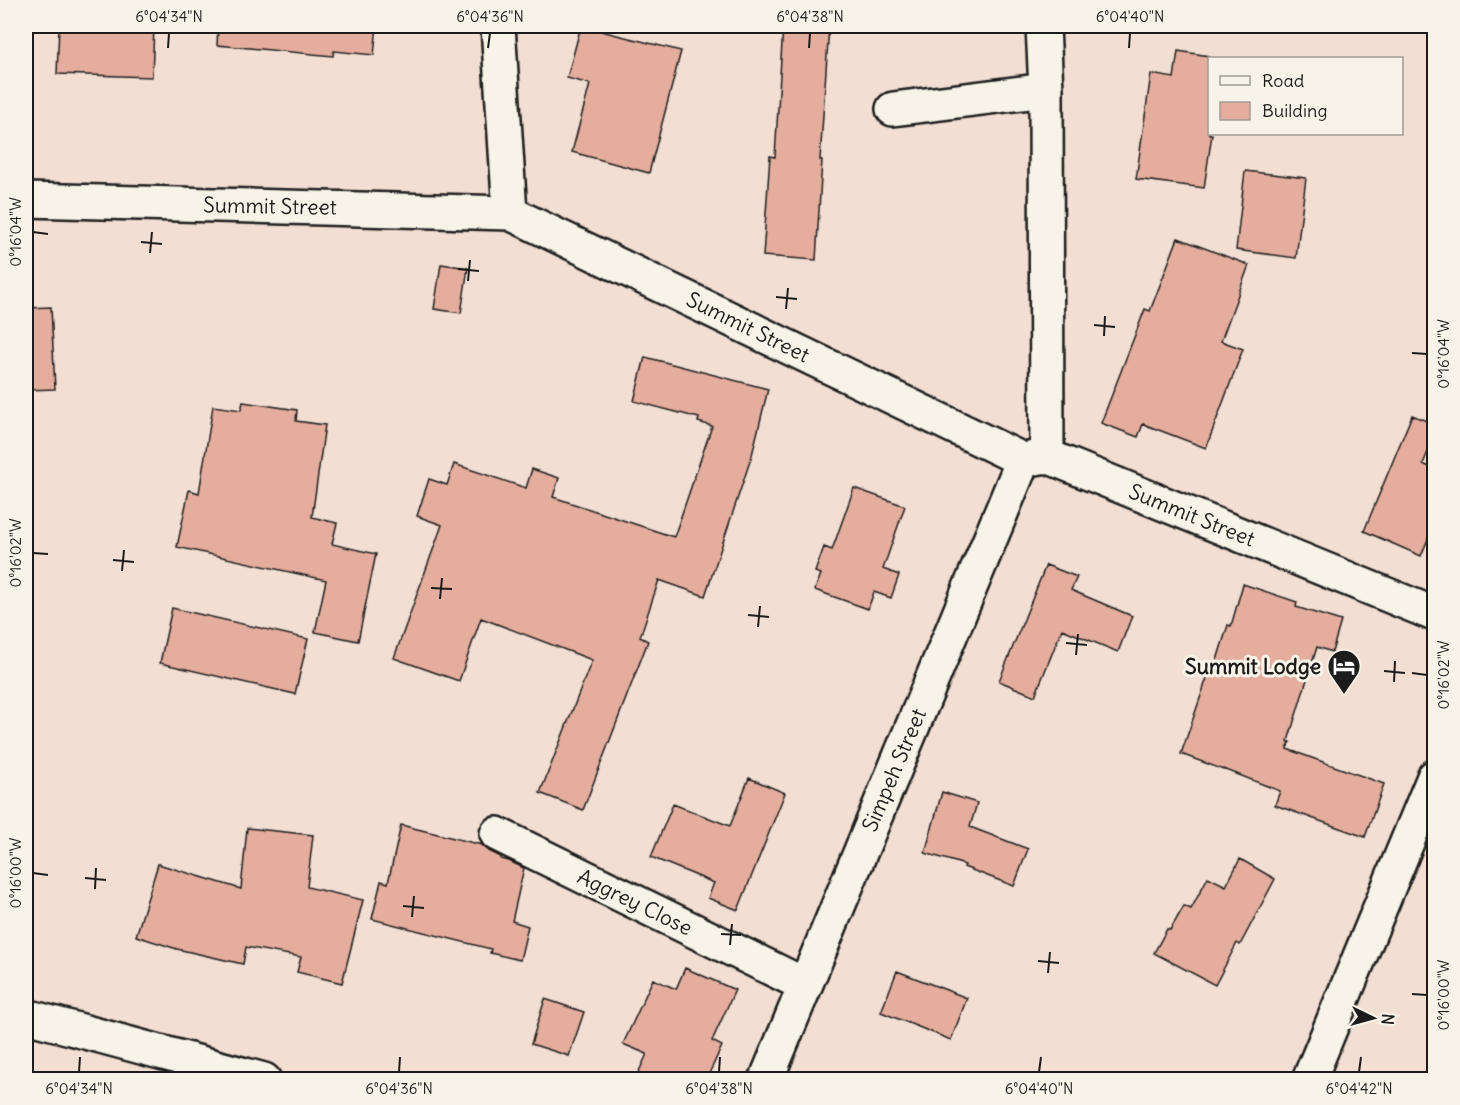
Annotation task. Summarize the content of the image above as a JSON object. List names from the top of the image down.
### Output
{
  "streets": {
    "street": ["Summit Street", "Simpeh Street", "Aggrey Close"]
  },
  "crossings": [
    ["Summit Street", "Simpeh Street"],
    ["Simpeh Street", "Aggrey Close"]
  ],
  "places": {
    "hotel": ["Summit Lodge"]
  },
  "legend": ["Road", "Building"],
  "north": "right",
  "coordinates": [
    "6°04'34\"N",
    "6°04'36\"N",
    "6°04'38\"N",
    "6°04'40\"N",
    "0°16'04\"W",
    "0°16'02\"W",
    "0°16'00\"W",
    "6°04'42\"N"
  ]
}
